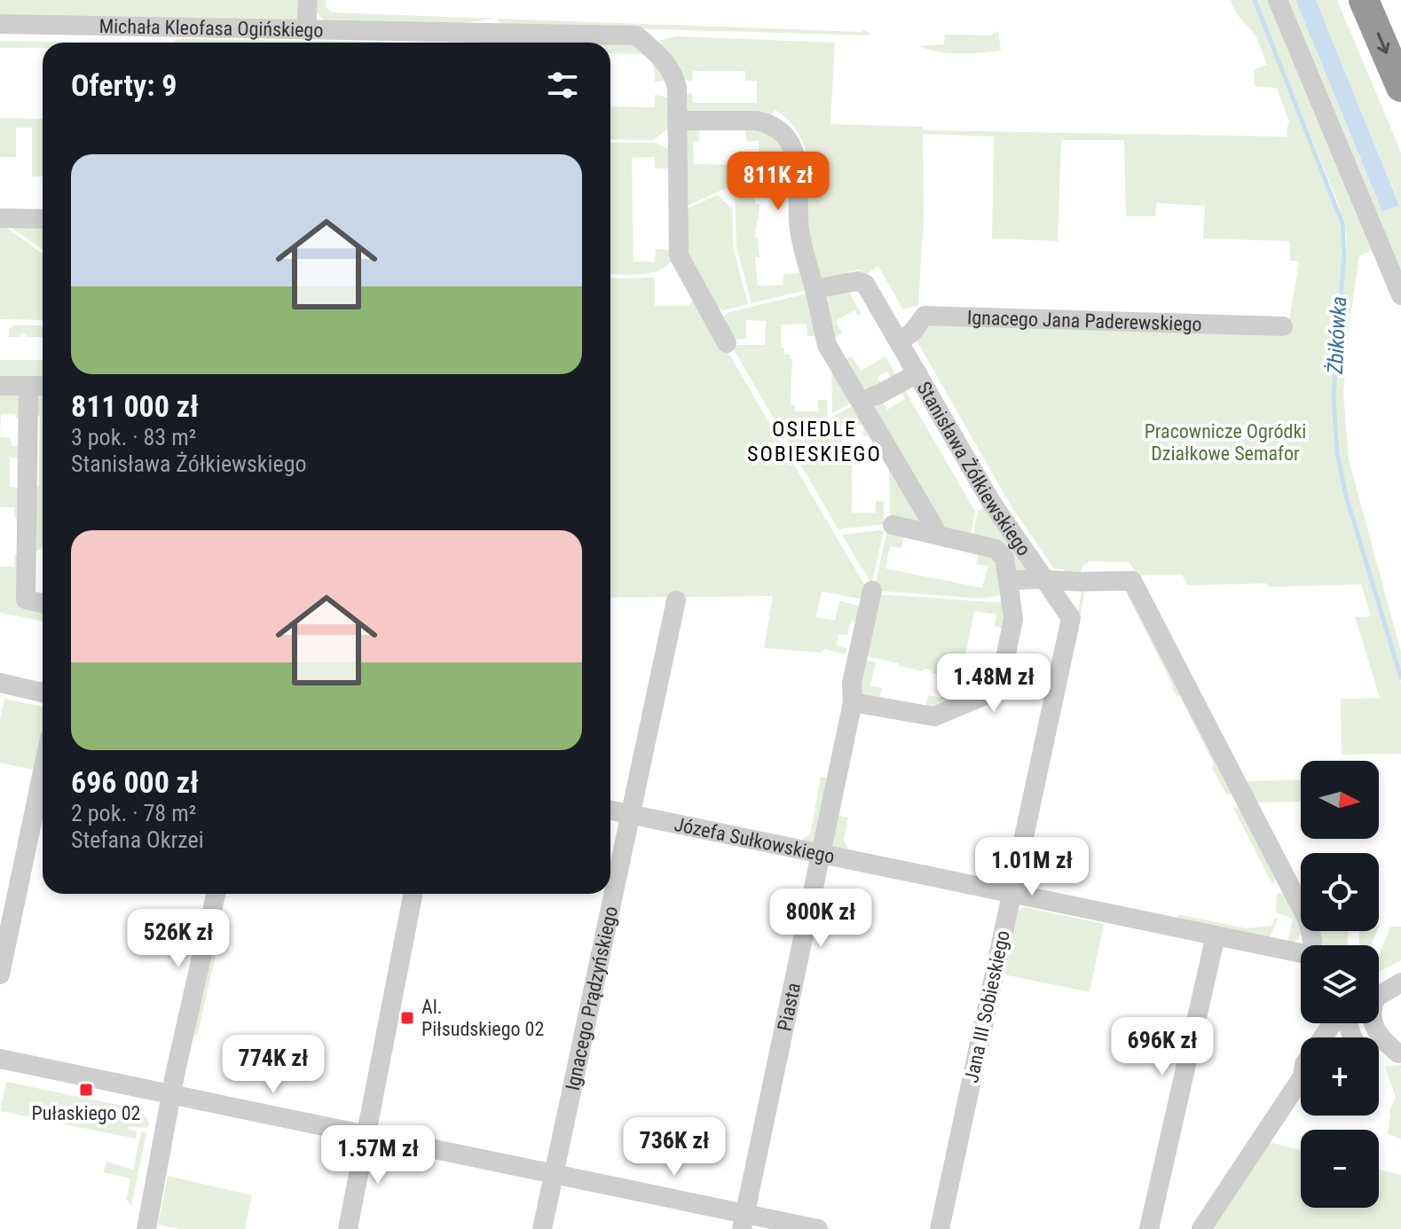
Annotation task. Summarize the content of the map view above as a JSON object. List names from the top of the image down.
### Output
{
  "streets": {
    "street": [
      "Michała Kleofasa Ogińskiego",
      "Ignacego Jana Paderewskiego",
      "Stanisława Żółkiewskiego",
      "Józefa Sułkowskiego",
      "Ignacego Prądzyńskiego",
      "Jana III Sobieskiego",
      "Piasta"
    ]
  },
  "crossings": [
    ["Ignacego Jana Paderewskiego", "Stanisława Żółkiewskiego"],
    ["Józefa Sułkowskiego", "Ignacego Prądzyńskiego"],
    ["Józefa Sułkowskiego", "Jana III Sobieskiego"],
    ["Józefa Sułkowskiego", "Piasta"]
  ],
  "districts": ["OSIEDLE SOBIESKIEGO"],
  "water": ["Żbikówka"],
  "parks": ["Pracownicze Ogródki Działkowe Semafor"],
  "places": {
    "transit": ["Al. Piłsudskiego 02", "Pułaskiego 02"]
  },
  "north": "right",
  "page": {
    "heading": "Oferty: 9",
    "list": [
      {
        "name": "811 000 zł",
        "note": "3 pok. · 83 m² · Stanisława Żółkiewskiego"
      },
      {
        "name": "696 000 zł",
        "note": "2 pok. · 78 m² · Stefana Okrzei"
      }
    ],
    "price": [
      "811K zł",
      "1.48M zł",
      "1.01M zł",
      "800K zł",
      "526K zł",
      "696K zł",
      "774K zł",
      "736K zł",
      "1.57M zł"
    ],
    "map_buttons": ["+", "−"]
  }
}
